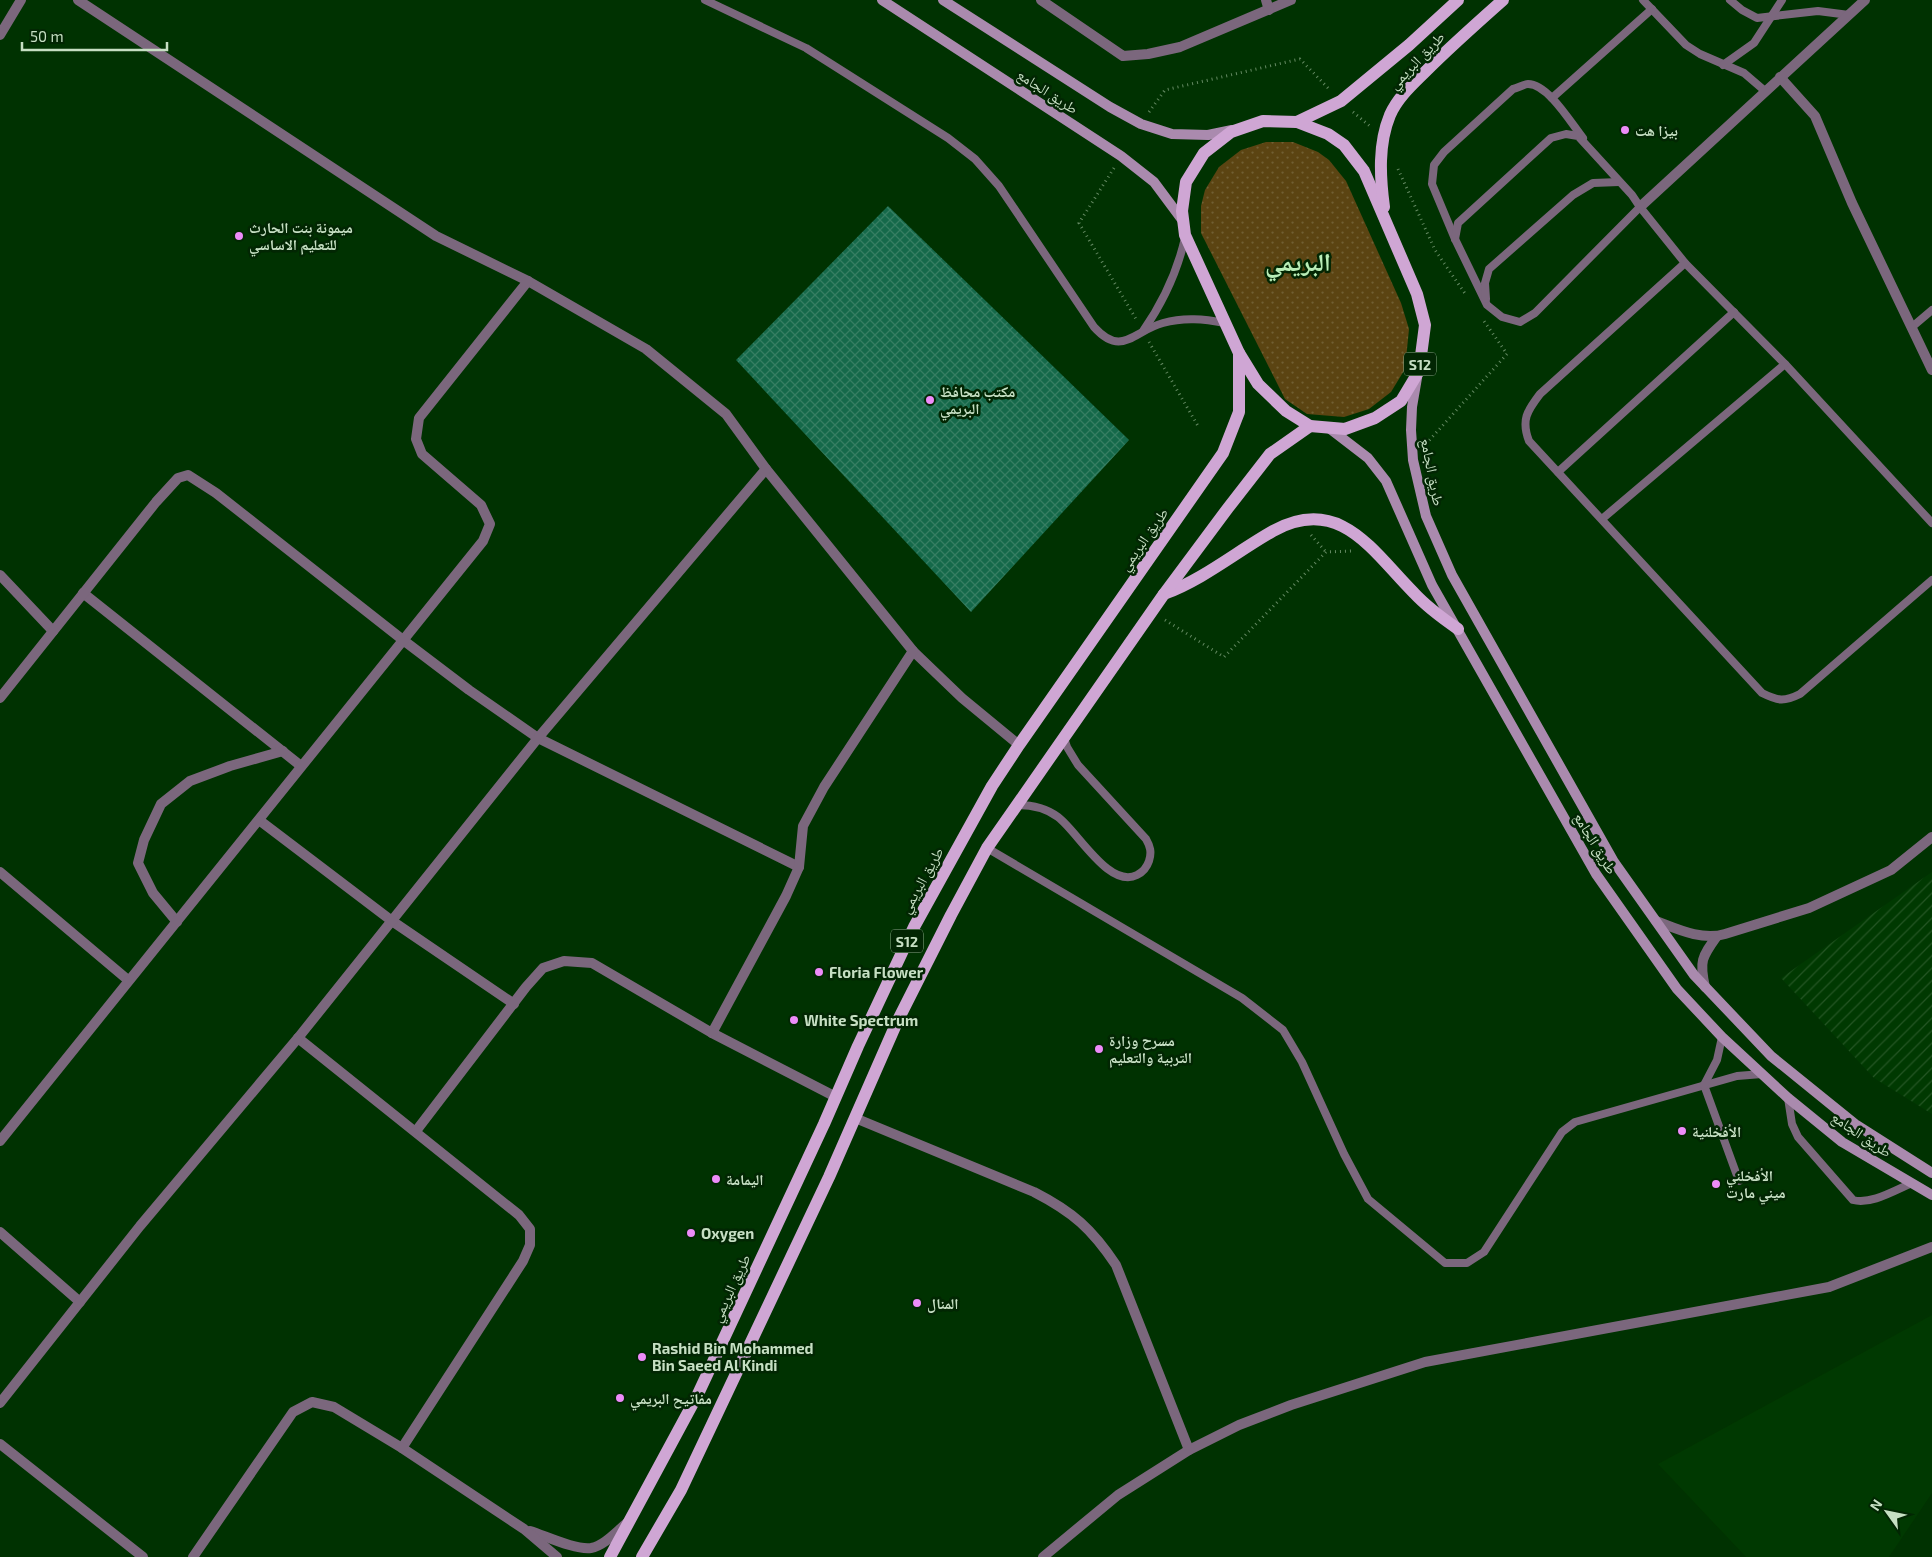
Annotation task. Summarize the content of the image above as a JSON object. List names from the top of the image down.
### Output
{
  "streets": {
    "main road": ["طريق البريمي", "طريق الجامع", "S12"]
  },
  "crossings": [
    ["طريق البريمي", "S12"],
    ["طريق الجامع", "S12"]
  ],
  "districts": ["البريمي"],
  "places": [
    "بيزا ه‍ت",
    "ميمونة بنت الحارث للتعليم الاساسي",
    "مكتب محافظ البريمي",
    "Floria Flower",
    "White Spectrum",
    "مسرح وزارة التربية والتعليم",
    "الأفخلنية",
    "اليمامة",
    "الأفخلني ميني مارت",
    "Oxygen",
    "المنال",
    "Rashid Bin Mohammed Bin Saeed Al Kindi",
    "مفاتيح البريمي"
  ],
  "scale_bar": "50 m",
  "north": "top left"
}
